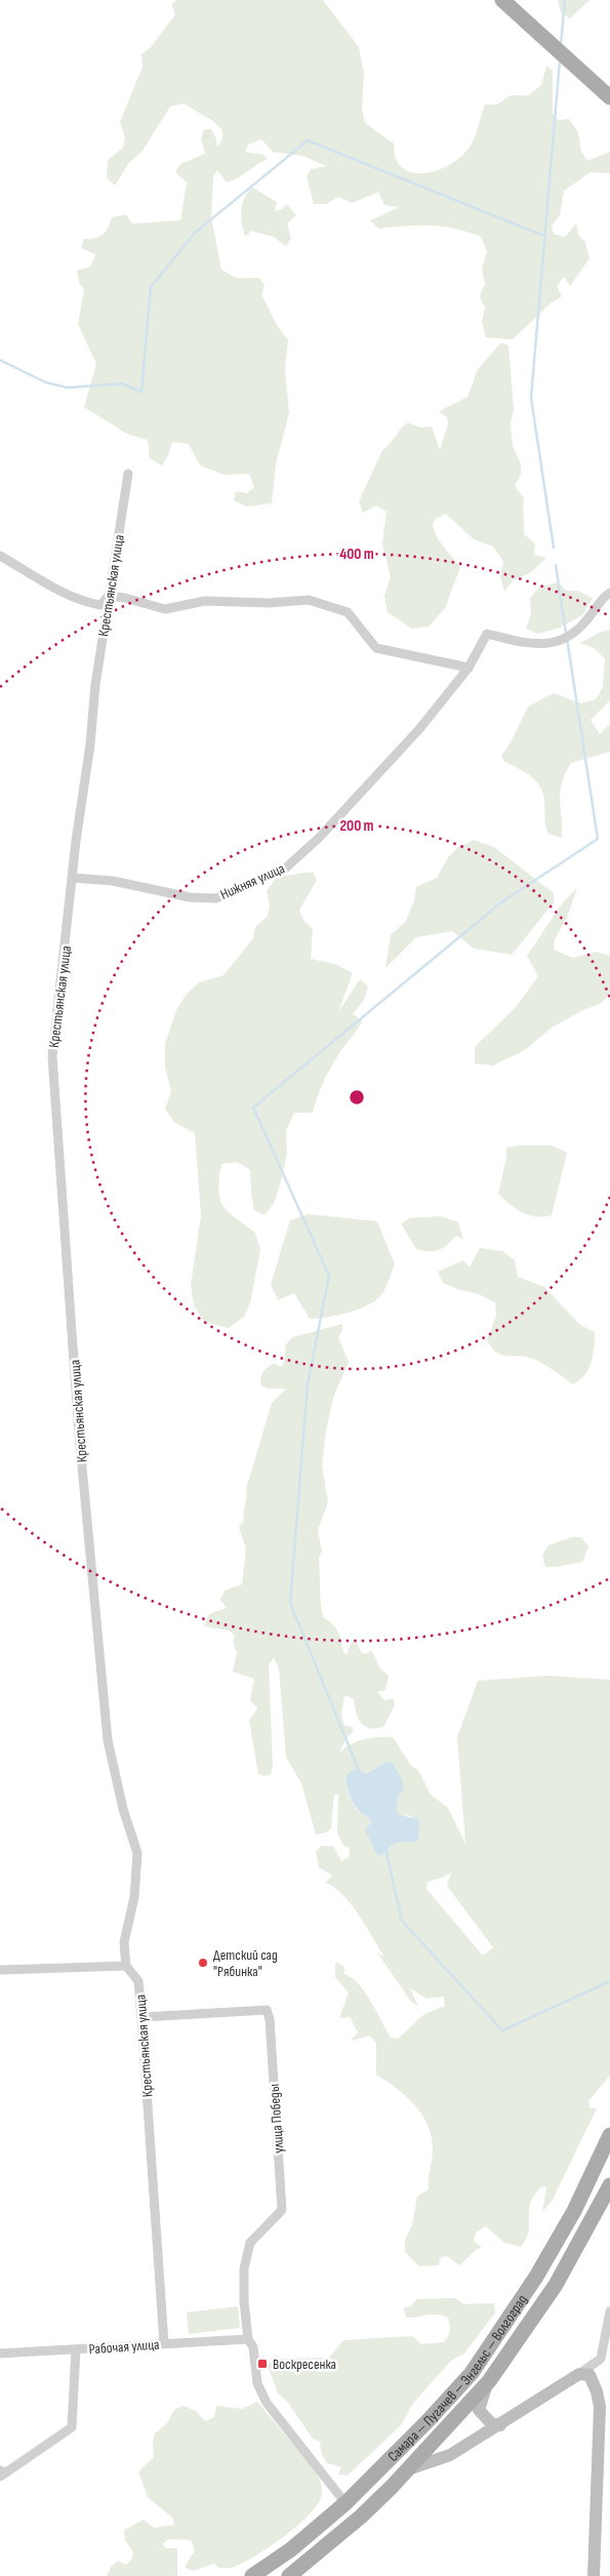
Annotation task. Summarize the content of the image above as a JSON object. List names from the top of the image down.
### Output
{
  "streets": {
    "main road": ["Самара — Пугачев — Энгельс — Волгоград"],
    "street": [
      "Крестьянская улица",
      "Нижняя улица",
      "улица Победы",
      "Рабочая улица"
    ]
  },
  "crossings": [
    ["Крестьянская улица", "Нижняя улица"],
    ["Крестьянская улица", "улица Победы"],
    ["Крестьянская улица", "Рабочая улица"],
    ["улица Победы", "Рабочая улица"]
  ],
  "places": {
    "other": ["Детский сад \"Рябинка\""],
    "transit": ["Воскресенка"]
  },
  "rings": ["400 m", "200 m"]
}
